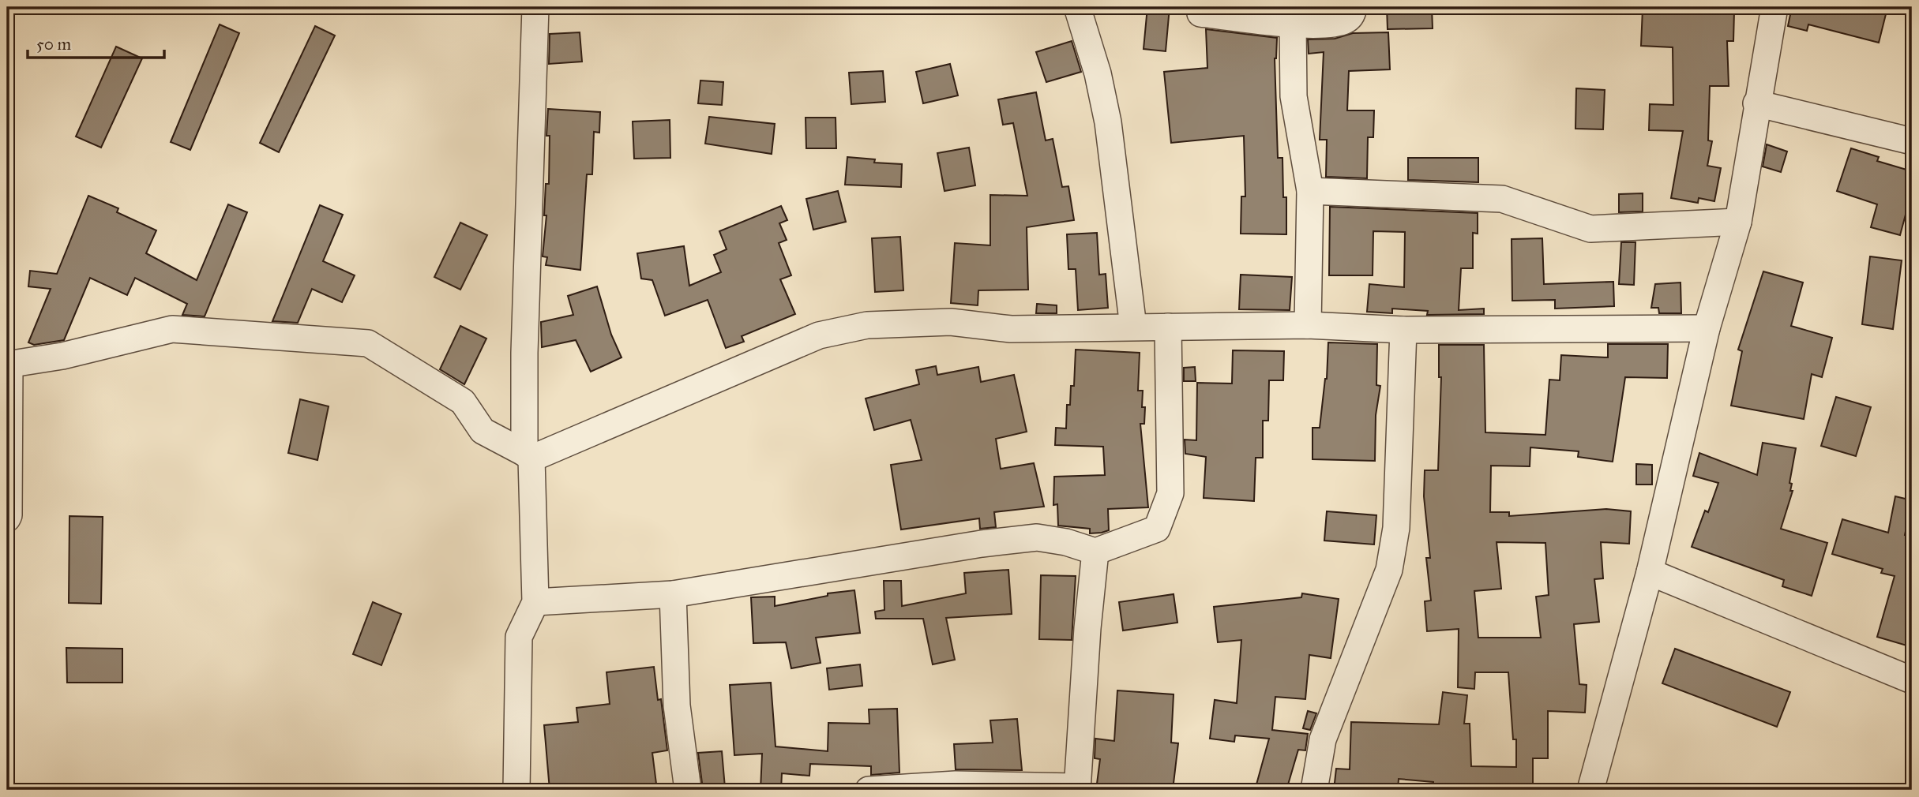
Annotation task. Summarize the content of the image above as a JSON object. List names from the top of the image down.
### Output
{
  "scale_bar": "50 m"
}
